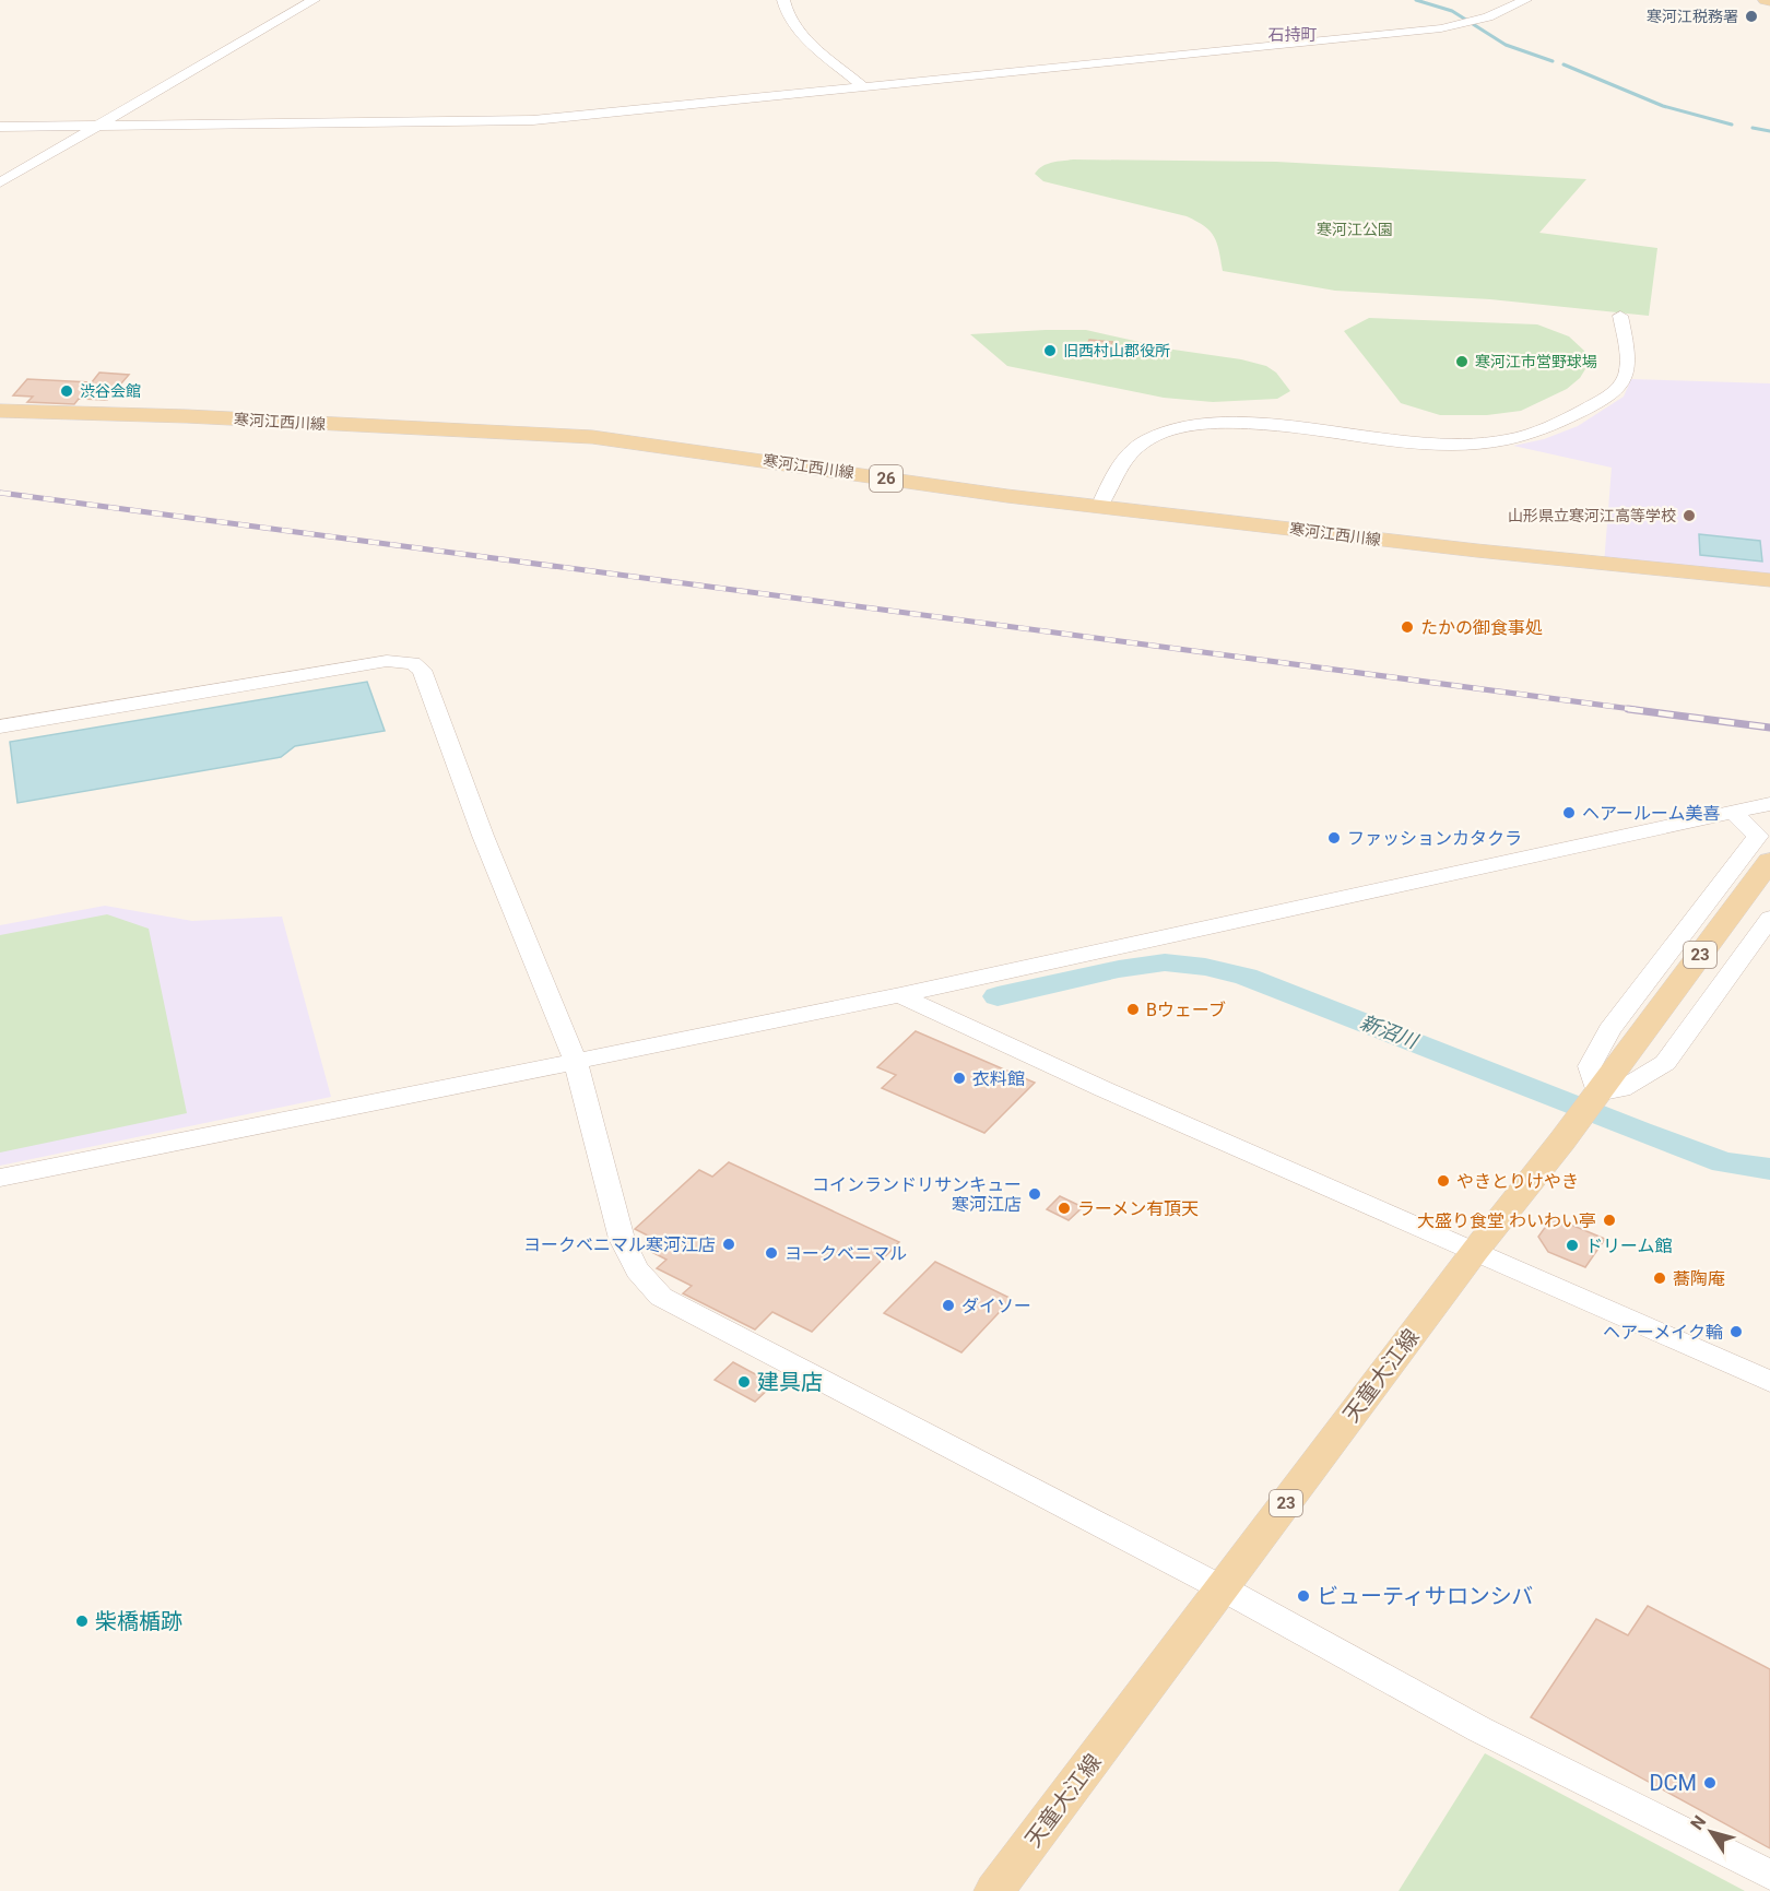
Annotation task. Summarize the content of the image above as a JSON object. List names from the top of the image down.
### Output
{
  "streets": {
    "main road": [
      "寒河江西川線",
      "26",
      "23",
      "天童大江線"
    ]
  },
  "districts": ["石持町"],
  "water": ["新沼川"],
  "parks": ["寒河江公園"],
  "places": [
    "寒河江税務署",
    "旧西村山郡役所",
    "寒河江市営野球場",
    "渋谷会館",
    "山形県立寒河江高等学校",
    "たかの御食事処",
    "ヘアールーム美喜",
    "ファッションカタクラ",
    "Bウェーブ",
    "衣料館",
    "やきとりけやき",
    "コインランドリサンキュー 寒河江店",
    "ラーメン有頂天",
    "大盛り食堂 わいわい亭",
    "ヨークベニマル寒河江店",
    "ドリーム館",
    "ヨークベニマル",
    "蕎陶庵",
    "ダイソー",
    "ヘアーメイク輪",
    "建具店",
    "ビューティサロンシバ",
    "柴橋楯跡",
    "DCM"
  ],
  "north": "top left"
}
